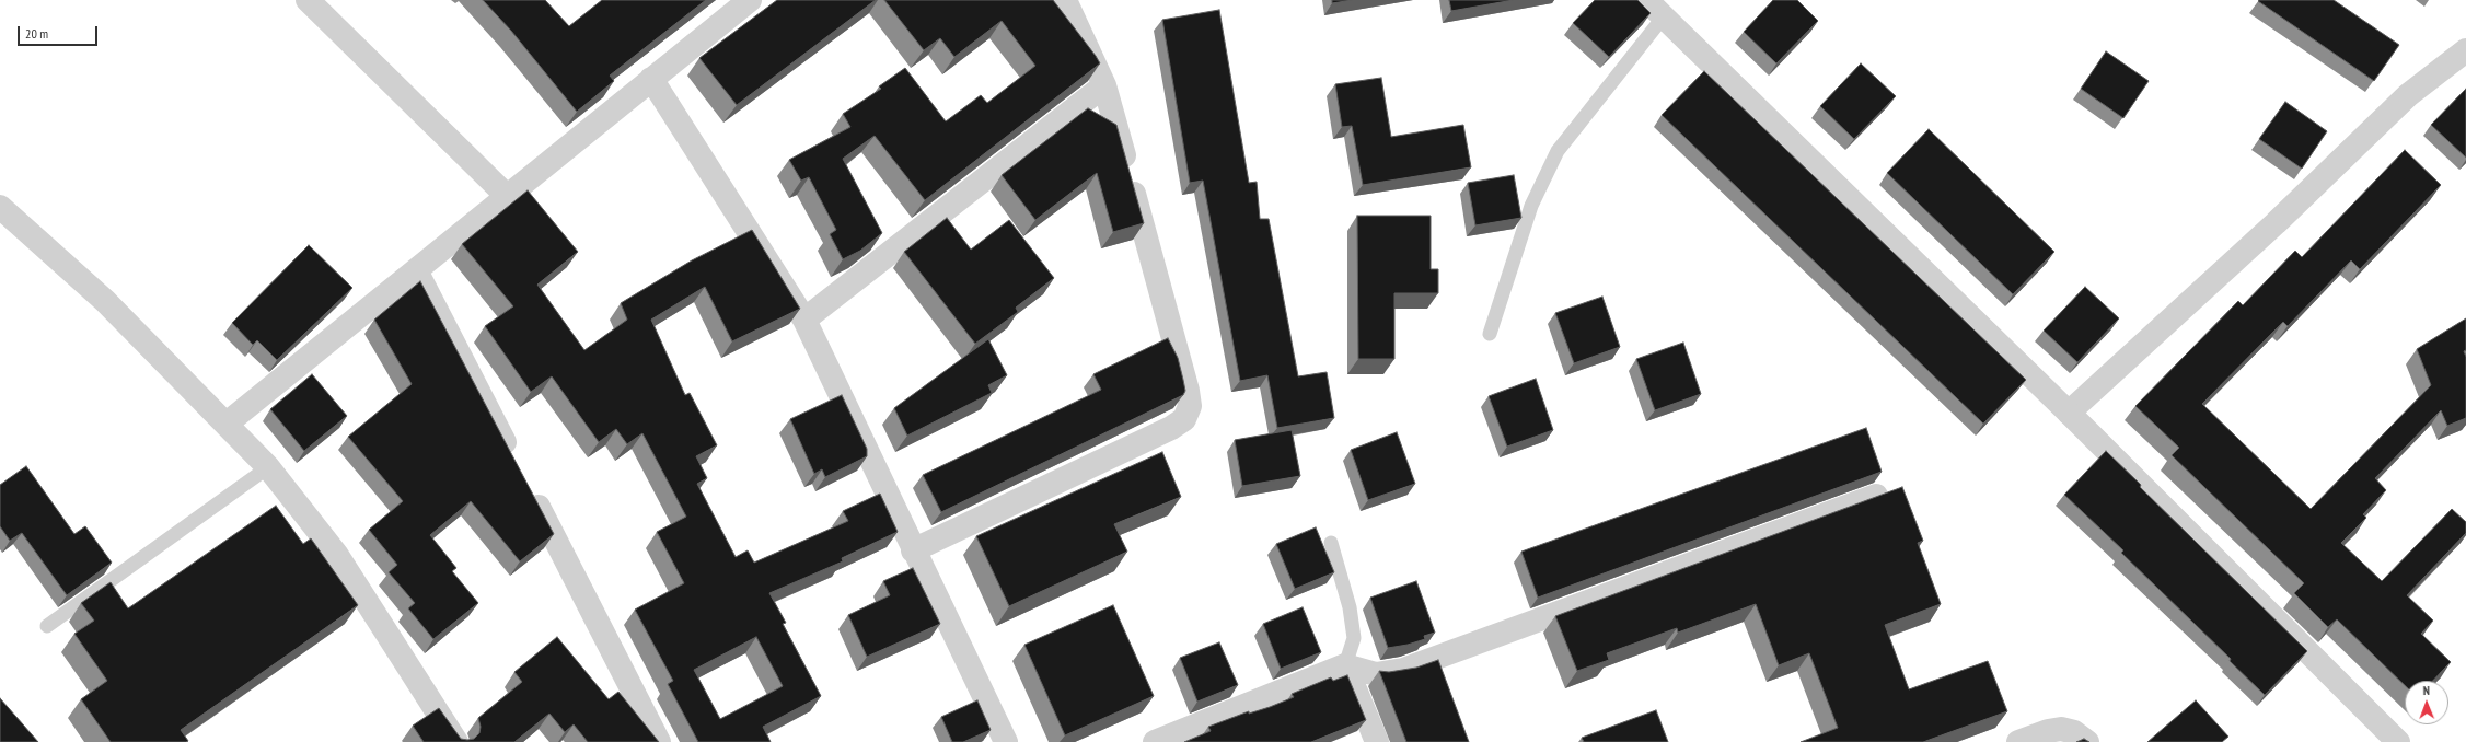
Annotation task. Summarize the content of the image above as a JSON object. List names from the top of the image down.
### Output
{
  "scale_bar": "20 m",
  "north": "top"
}
